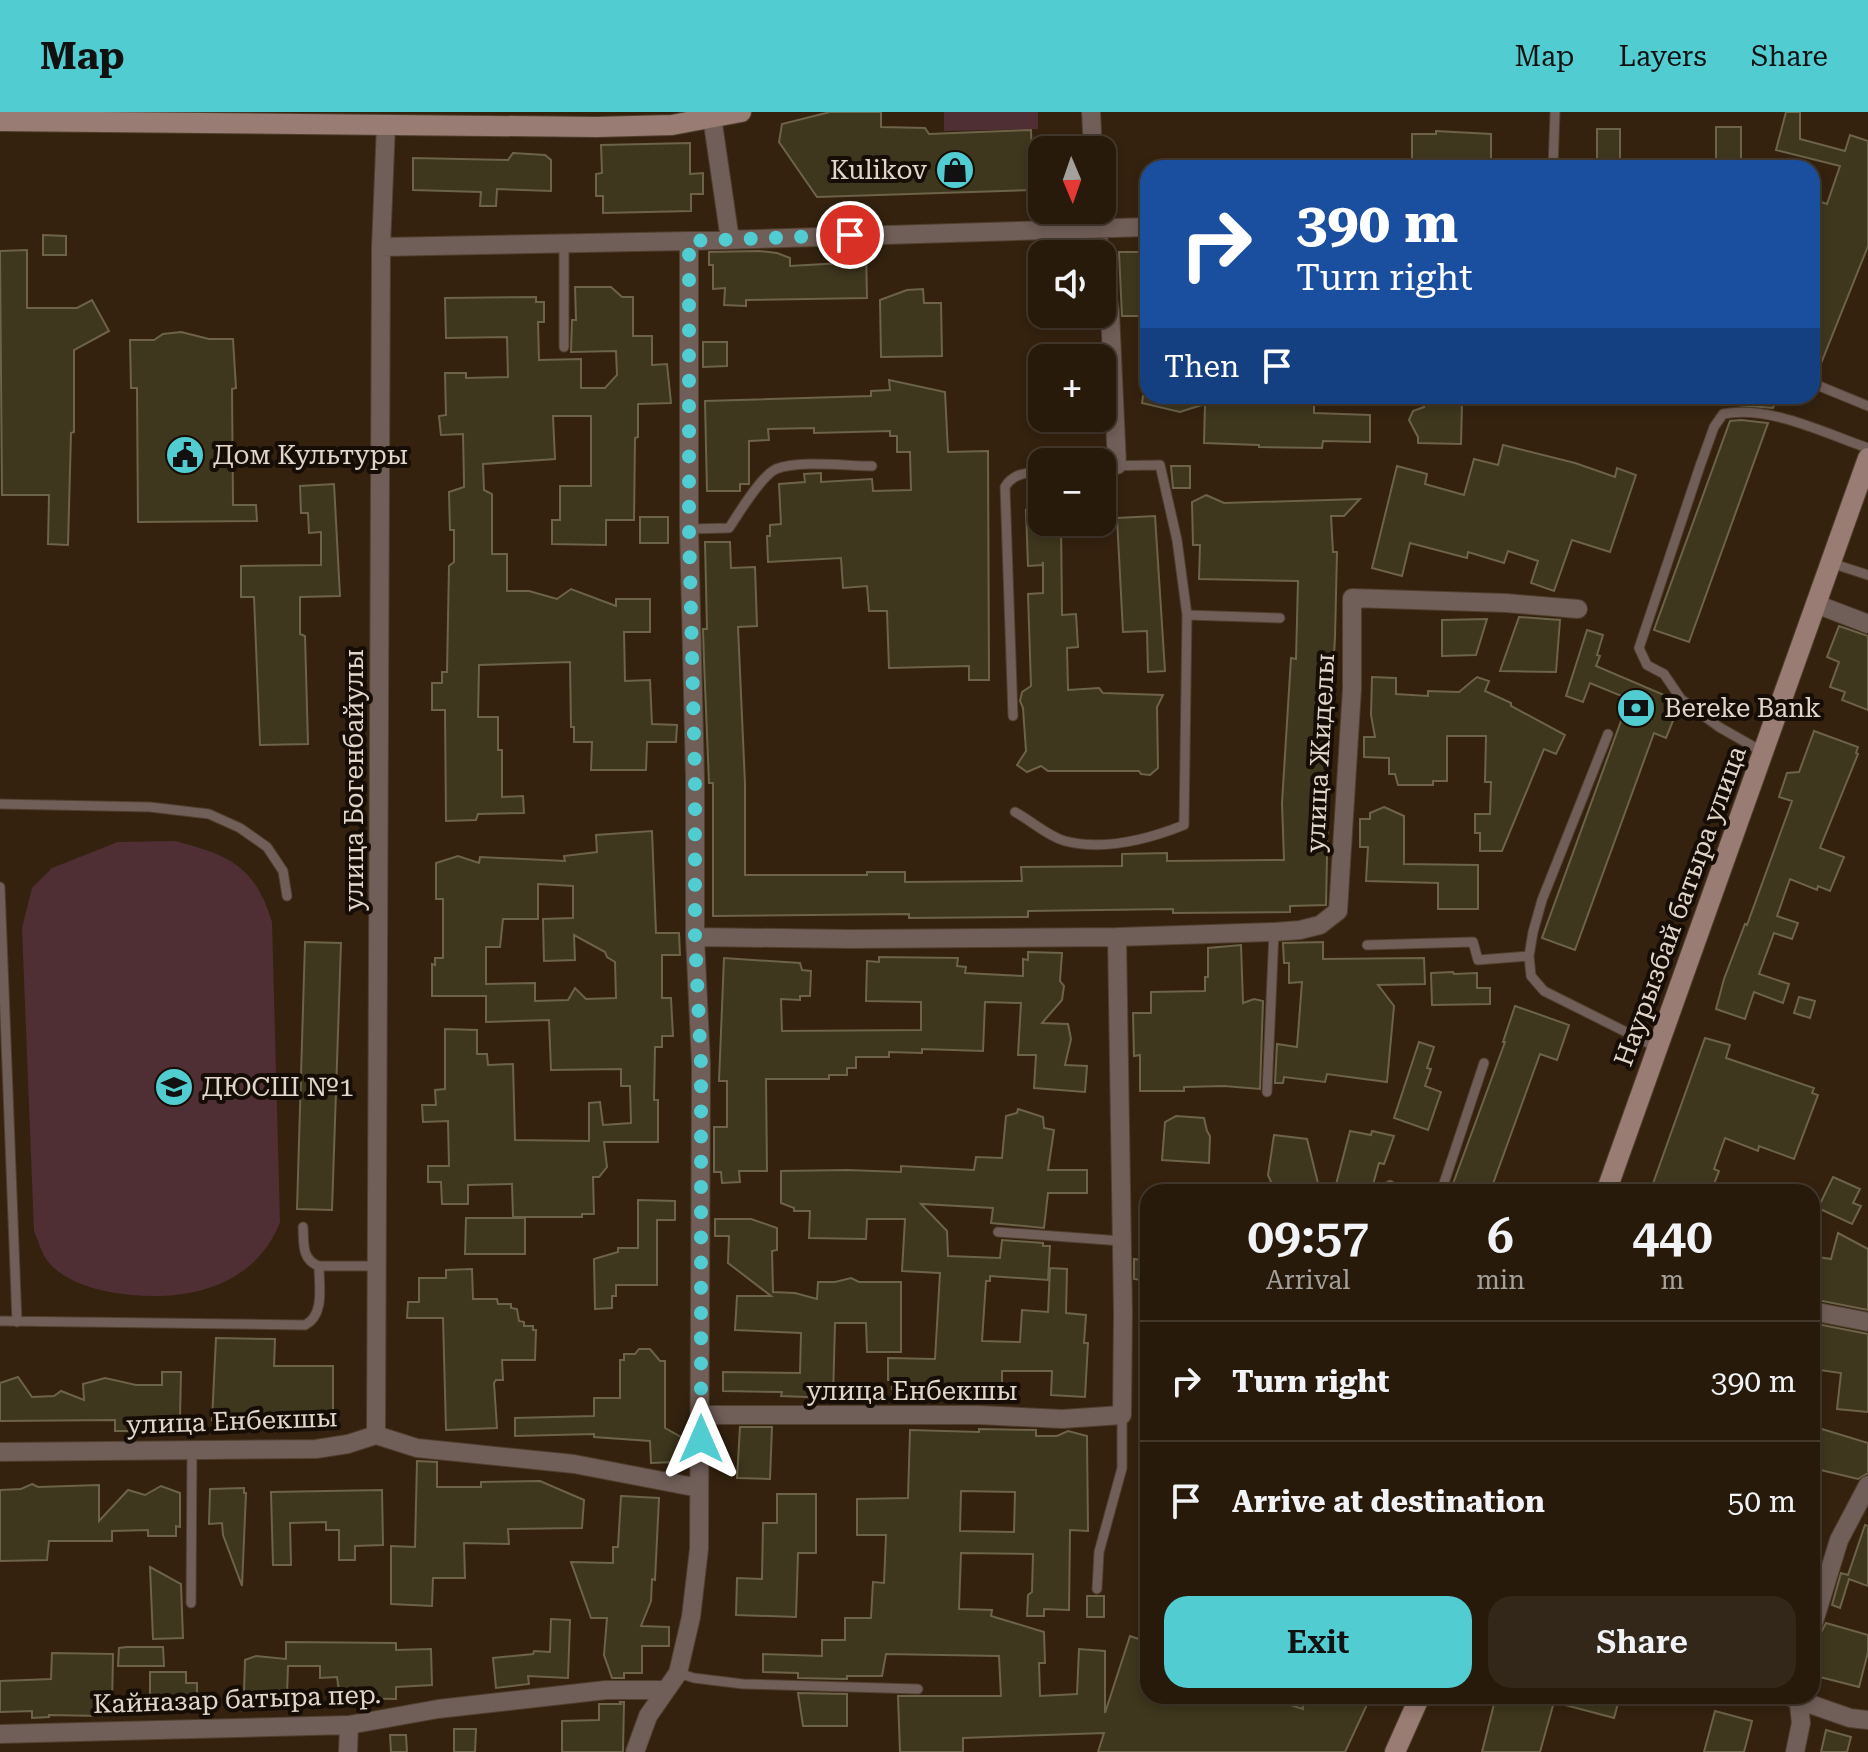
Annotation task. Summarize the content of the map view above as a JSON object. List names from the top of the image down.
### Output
{
  "streets": {
    "main road": ["Наурызбай батыра улица"],
    "street": [
      "улица Жиделы",
      "улица Богенбайулы",
      "улица Енбекшы",
      "Кайназар батыра пер."
    ]
  },
  "crossings": [
    ["улица Богенбайулы", "улица Енбекшы"]
  ],
  "places": {
    "shop": ["Kulikov"],
    "public building": ["Дом Культуры"],
    "bank": ["Bereke Bank"],
    "school or university": ["ДЮСШ №1"]
  },
  "north": "bottom",
  "page": {
    "header": "Map",
    "nav": ["Map", "Layers", "Share"],
    "map_buttons": ["+", "−"],
    "turn": ["390 m", "Turn right"],
    "then": "Then",
    "eta": [
      "09:57",
      "Arrival",
      "6",
      "min",
      "440",
      "m"
    ],
    "list": [
      {
        "name": "Turn right",
        "value": "390 m"
      },
      {
        "name": "Arrive at destination",
        "value": "50 m"
      }
    ],
    "buttons": ["Exit", "Share"]
  }
}
